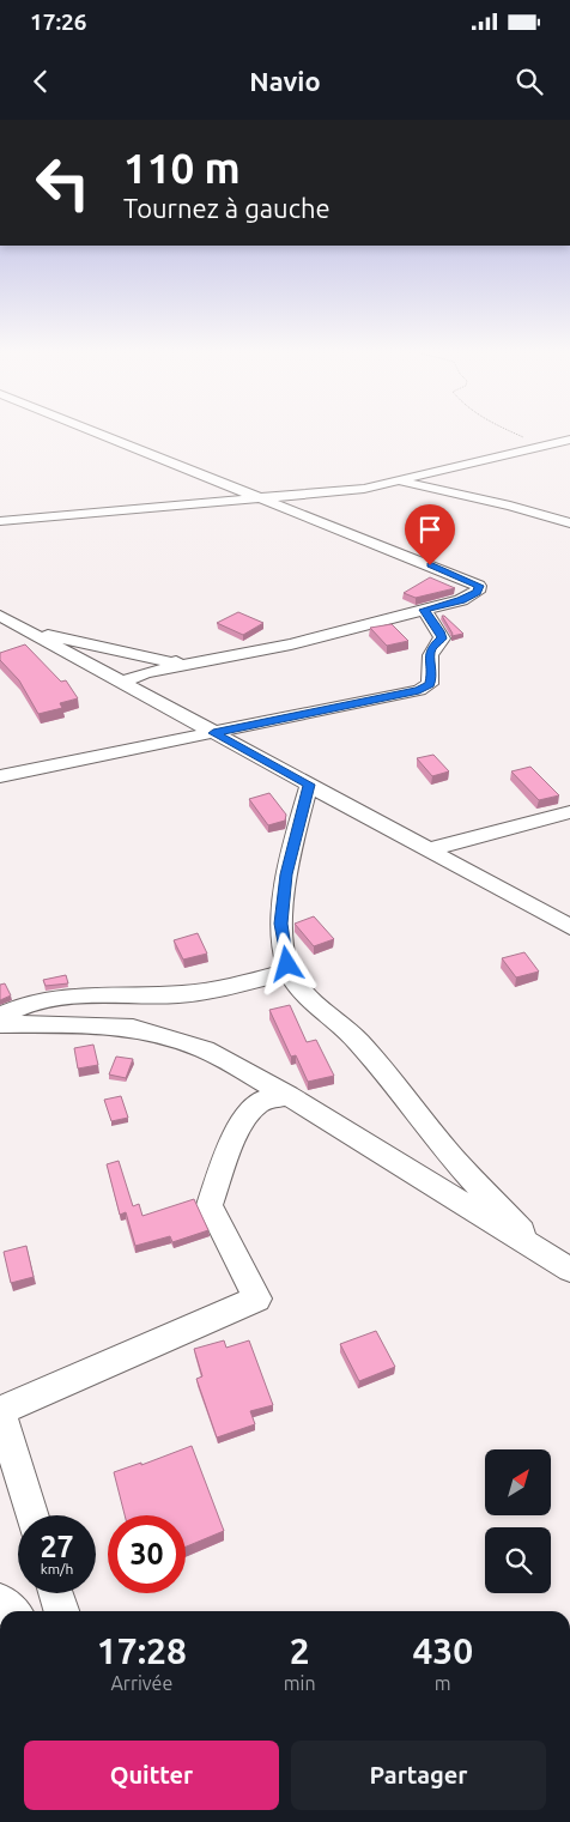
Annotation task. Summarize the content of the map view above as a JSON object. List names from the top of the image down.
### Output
{
  "north": "top right",
  "page": {
    "status": "17:26",
    "header": "Navio",
    "turn": ["110 m", "Tournez à gauche"],
    "speed": "27 km/h",
    "limit": "30",
    "eta": [
      "17:28",
      "Arrivée",
      "2",
      "min",
      "430",
      "m"
    ],
    "buttons": ["Quitter", "Partager"]
  }
}
